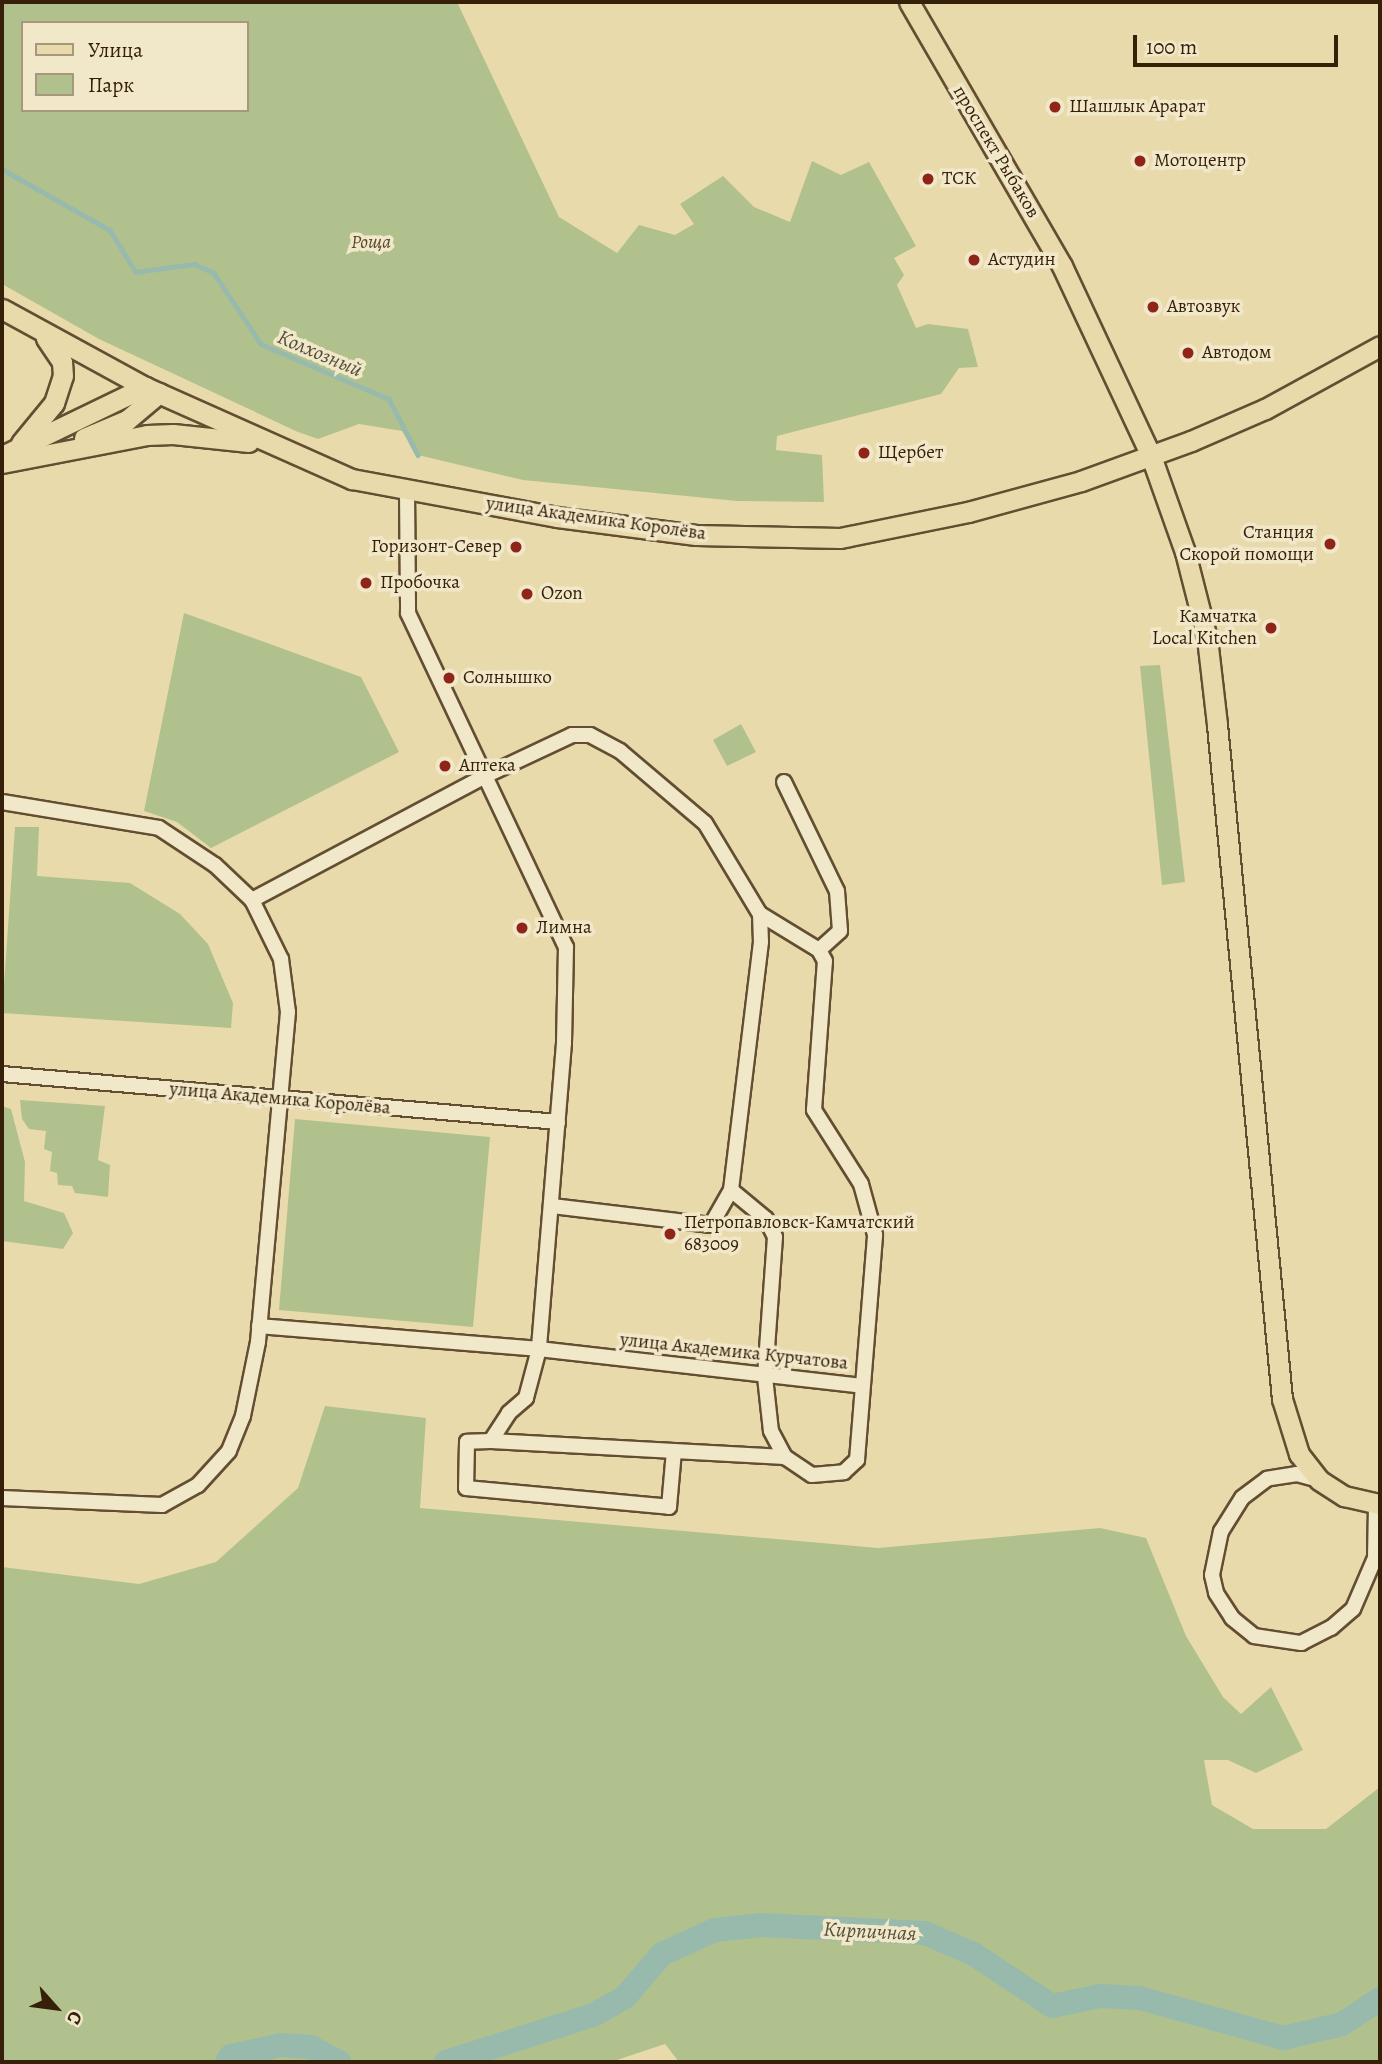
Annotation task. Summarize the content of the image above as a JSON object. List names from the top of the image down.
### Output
{
  "streets": {
    "main road": ["проспект Рыбаков", "улица Академика Королёва"],
    "street": ["улица Академика Курчатова"]
  },
  "crossings": [
    ["проспект Рыбаков", "улица Академика Королёва"]
  ],
  "water": ["Колхозный", "Кирпичная"],
  "parks": ["Роща"],
  "places": [
    "Шашлык Арарат",
    "Мотоцентр",
    "ТСК",
    "Астудин",
    "Автозвук",
    "Автодом",
    "Щербет",
    "Станция Скорой помощи",
    "Горизонт-Север",
    "Пробочка",
    "Ozon",
    "Камчатка Local Kitchen",
    "Солнышко",
    "Аптека",
    "Лимна",
    "Петропавловск-Камчатский 683009"
  ],
  "legend": ["Улица", "Парк"],
  "scale_bar": "100 m",
  "north": "bottom right"
}
